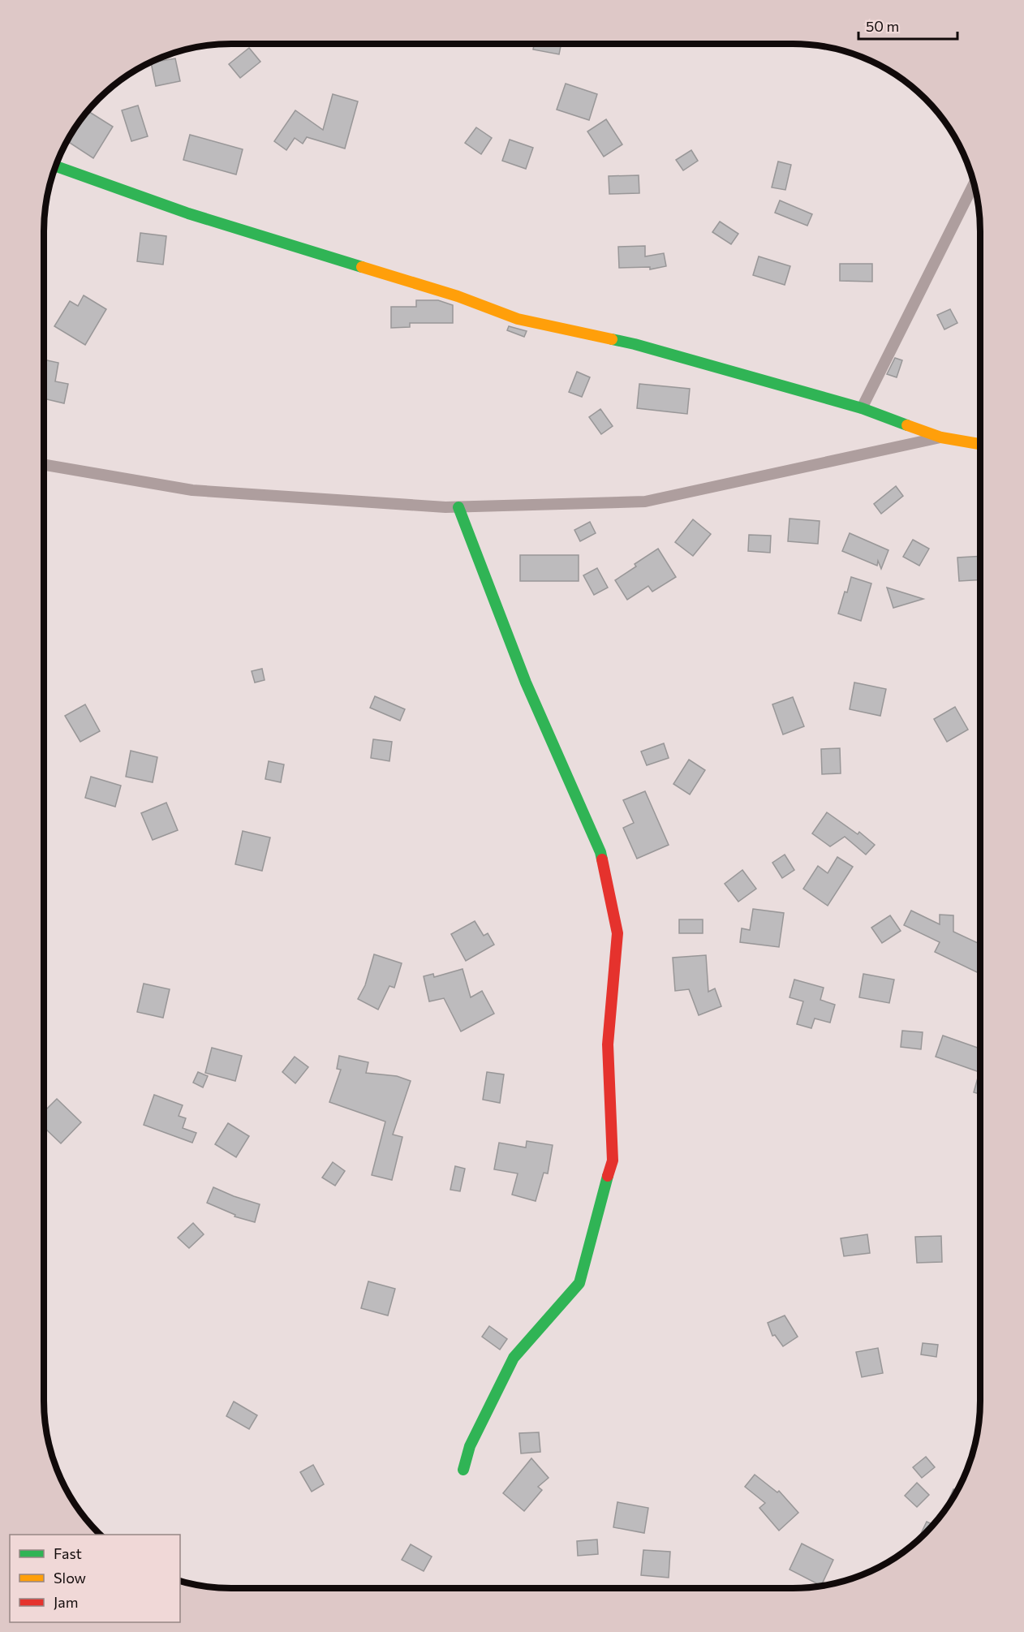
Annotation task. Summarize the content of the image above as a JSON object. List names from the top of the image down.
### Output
{
  "legend": ["Fast", "Slow", "Jam"],
  "scale_bar": "50 m"
}
